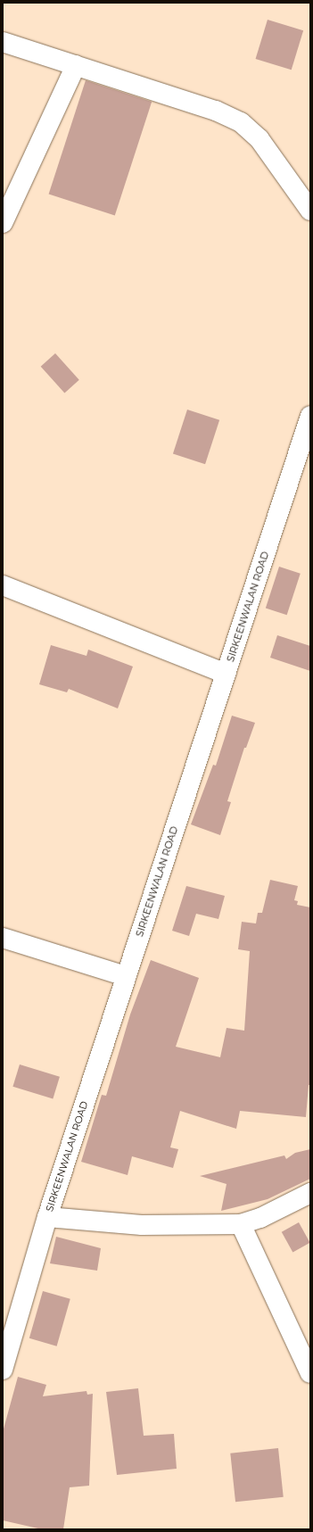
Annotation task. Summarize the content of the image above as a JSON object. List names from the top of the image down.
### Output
{
  "streets": {
    "street": ["SIRKEENWALAN ROAD"]
  }
}
